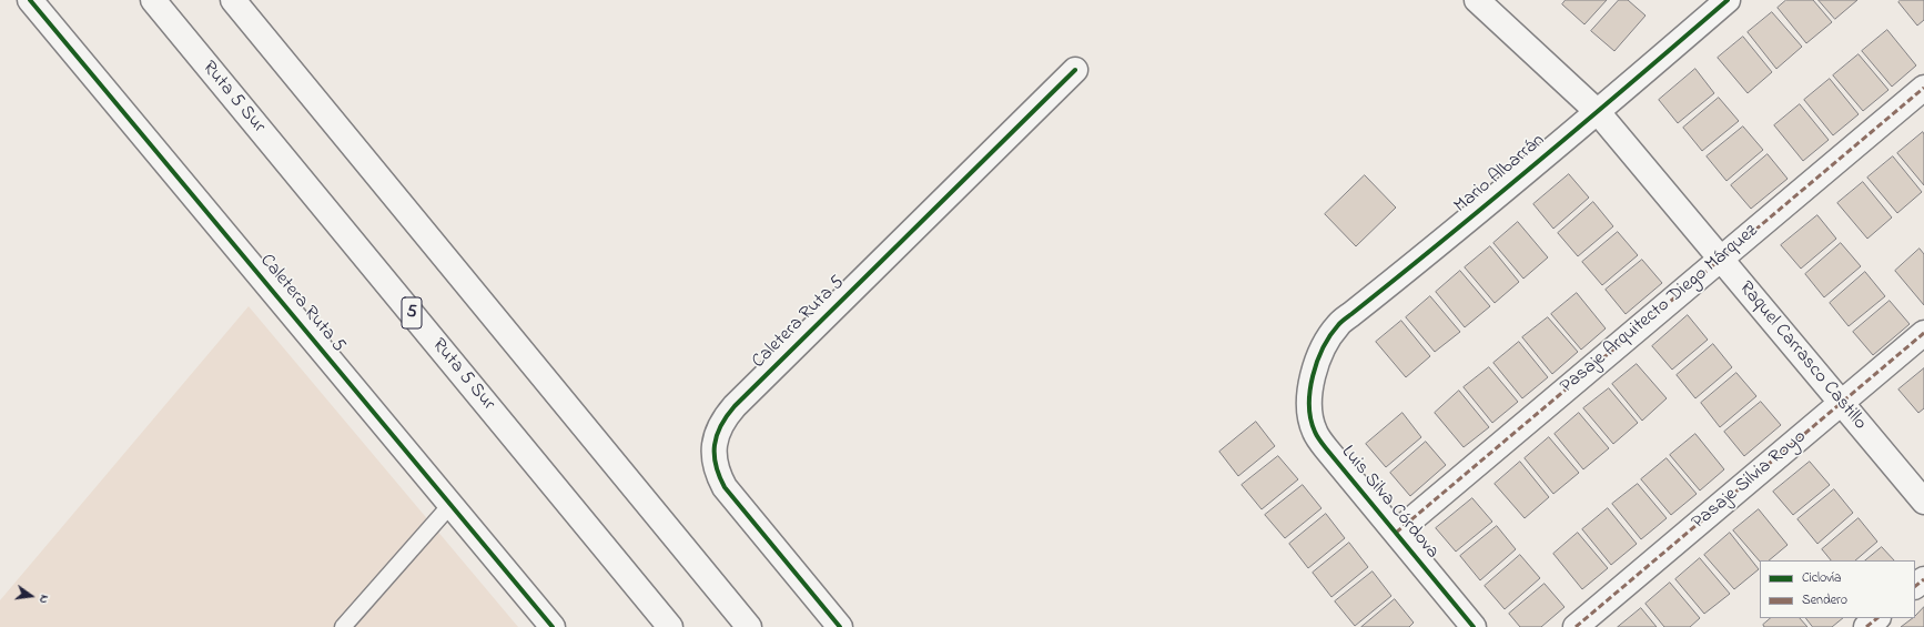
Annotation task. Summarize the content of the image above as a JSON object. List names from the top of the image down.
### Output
{
  "streets": {
    "main road": [
      "Ruta 5 Sur",
      "Mario Albarrán",
      "Caletera Ruta 5",
      "Pasaje Arquitecto Diego Márquez",
      "5",
      "Raquel Carrasco Castillo",
      "Pasaje Silvia Royo",
      "Luis Silva Córdova"
    ]
  },
  "crossings": [
    ["Mario Albarrán", "Raquel Carrasco Castillo"],
    ["Mario Albarrán", "Luis Silva Córdova"],
    ["Pasaje Arquitecto Diego Márquez", "Raquel Carrasco Castillo"],
    ["Pasaje Arquitecto Diego Márquez", "Luis Silva Córdova"],
    ["Raquel Carrasco Castillo", "Pasaje Silvia Royo"]
  ],
  "legend": ["Ciclovía", "Sendero"],
  "north": "right"
}
